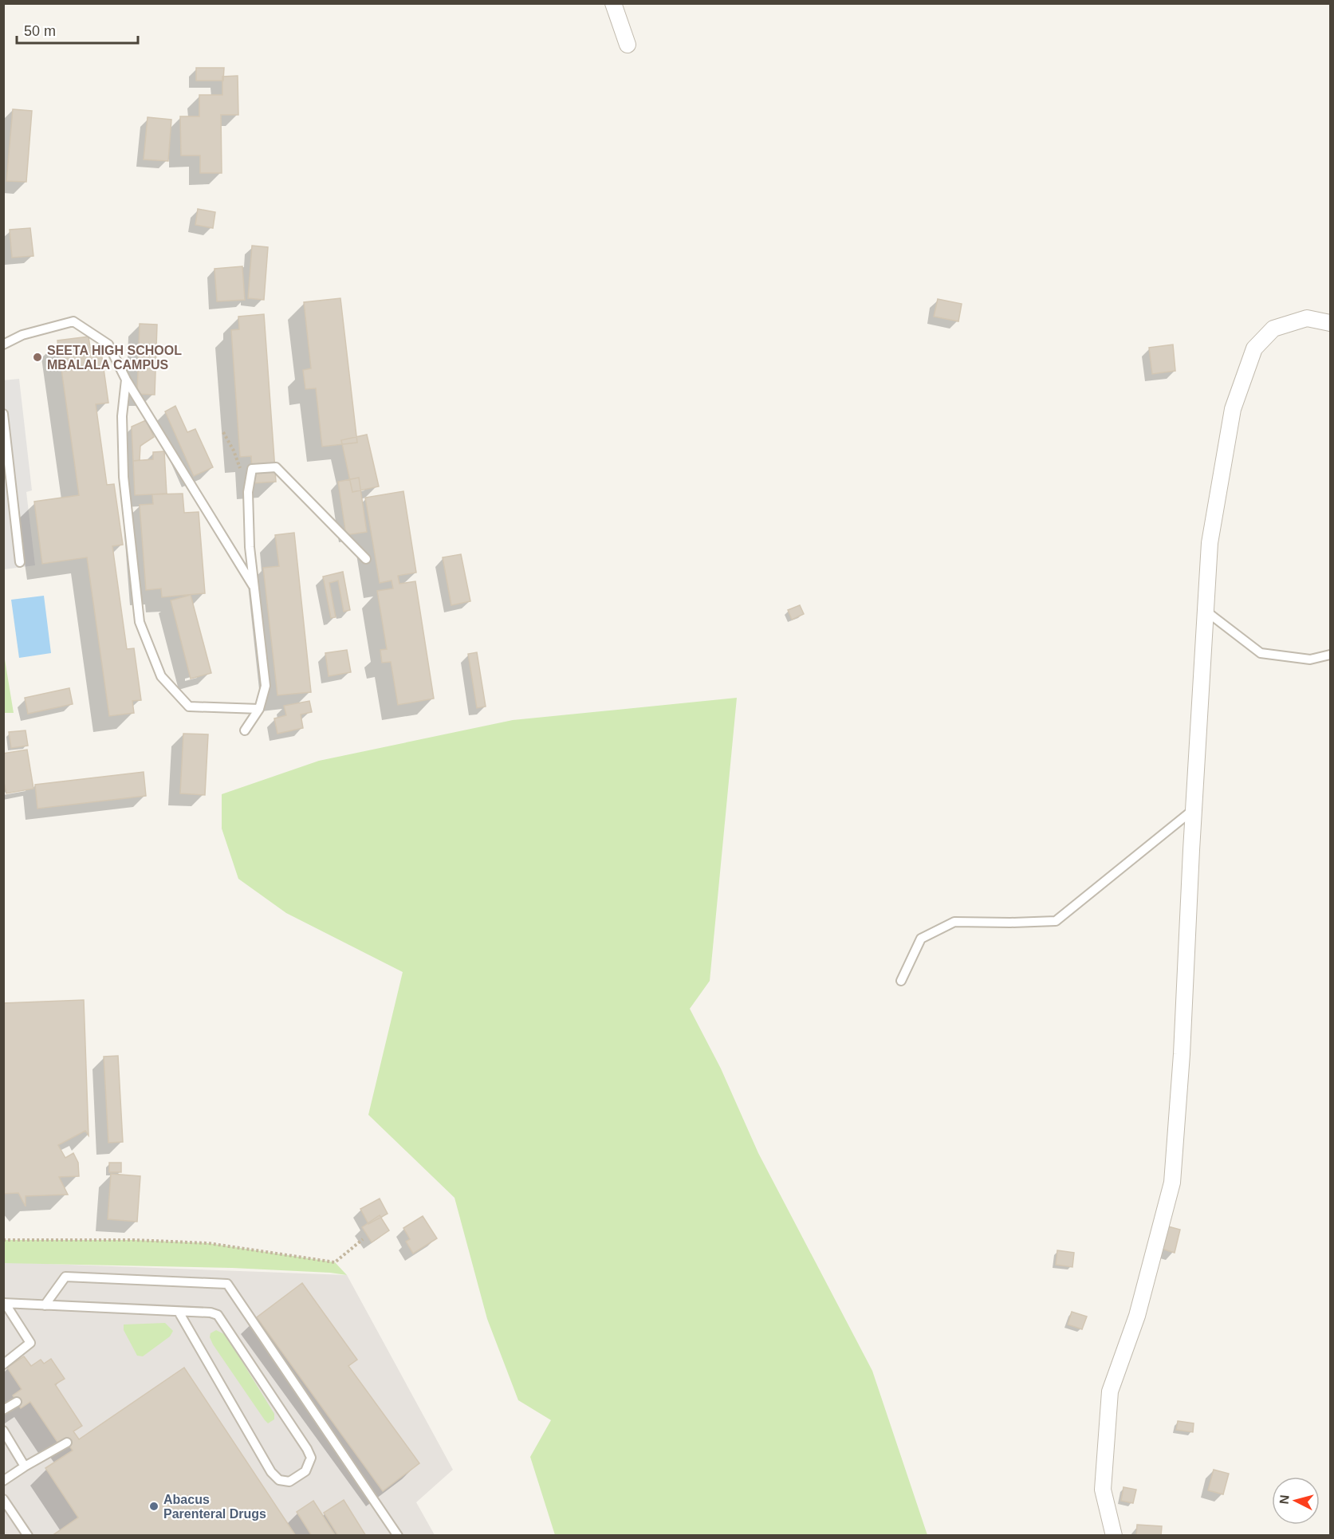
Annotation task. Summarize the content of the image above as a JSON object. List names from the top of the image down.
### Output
{
  "places": ["SEETA HIGH SCHOOL MBALALA CAMPUS", "Abacus Parenteral Drugs"],
  "scale_bar": "50 m",
  "north": "left"
}
